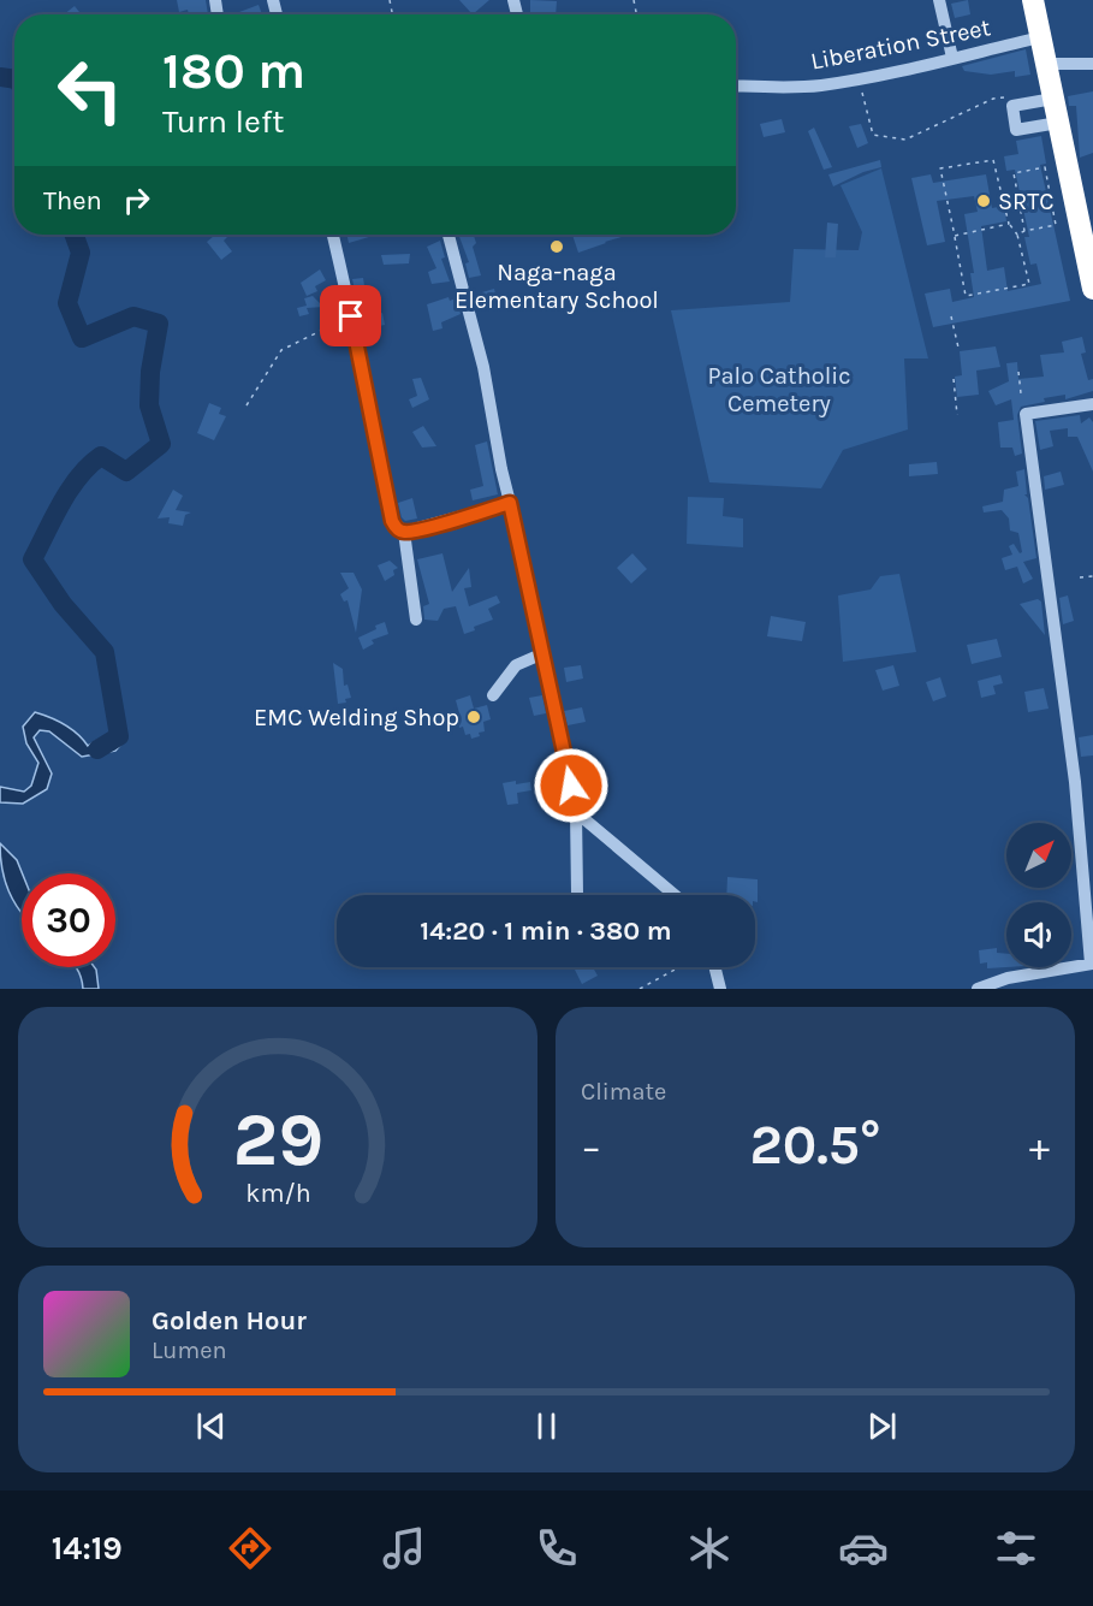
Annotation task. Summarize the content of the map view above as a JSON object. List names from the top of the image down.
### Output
{
  "streets": {
    "street": ["Liberation Street"]
  },
  "parks": ["Palo Catholic Cemetery"],
  "places": ["SRTC", "Naga-naga Elementary School", "EMC Welding Shop"],
  "north": "top right",
  "page": {
    "turn": ["180 m", "Turn left"],
    "then": "Then",
    "limit": "30",
    "trip": "14:20 · 1 min · 380 m",
    "tile": "Climate",
    "heat": ["−", "20.5°", "+"],
    "song": ["Golden Hour", "Lumen"],
    "tabs": "14:19",
    "gauge": ["29", "km/h"]
  }
}
